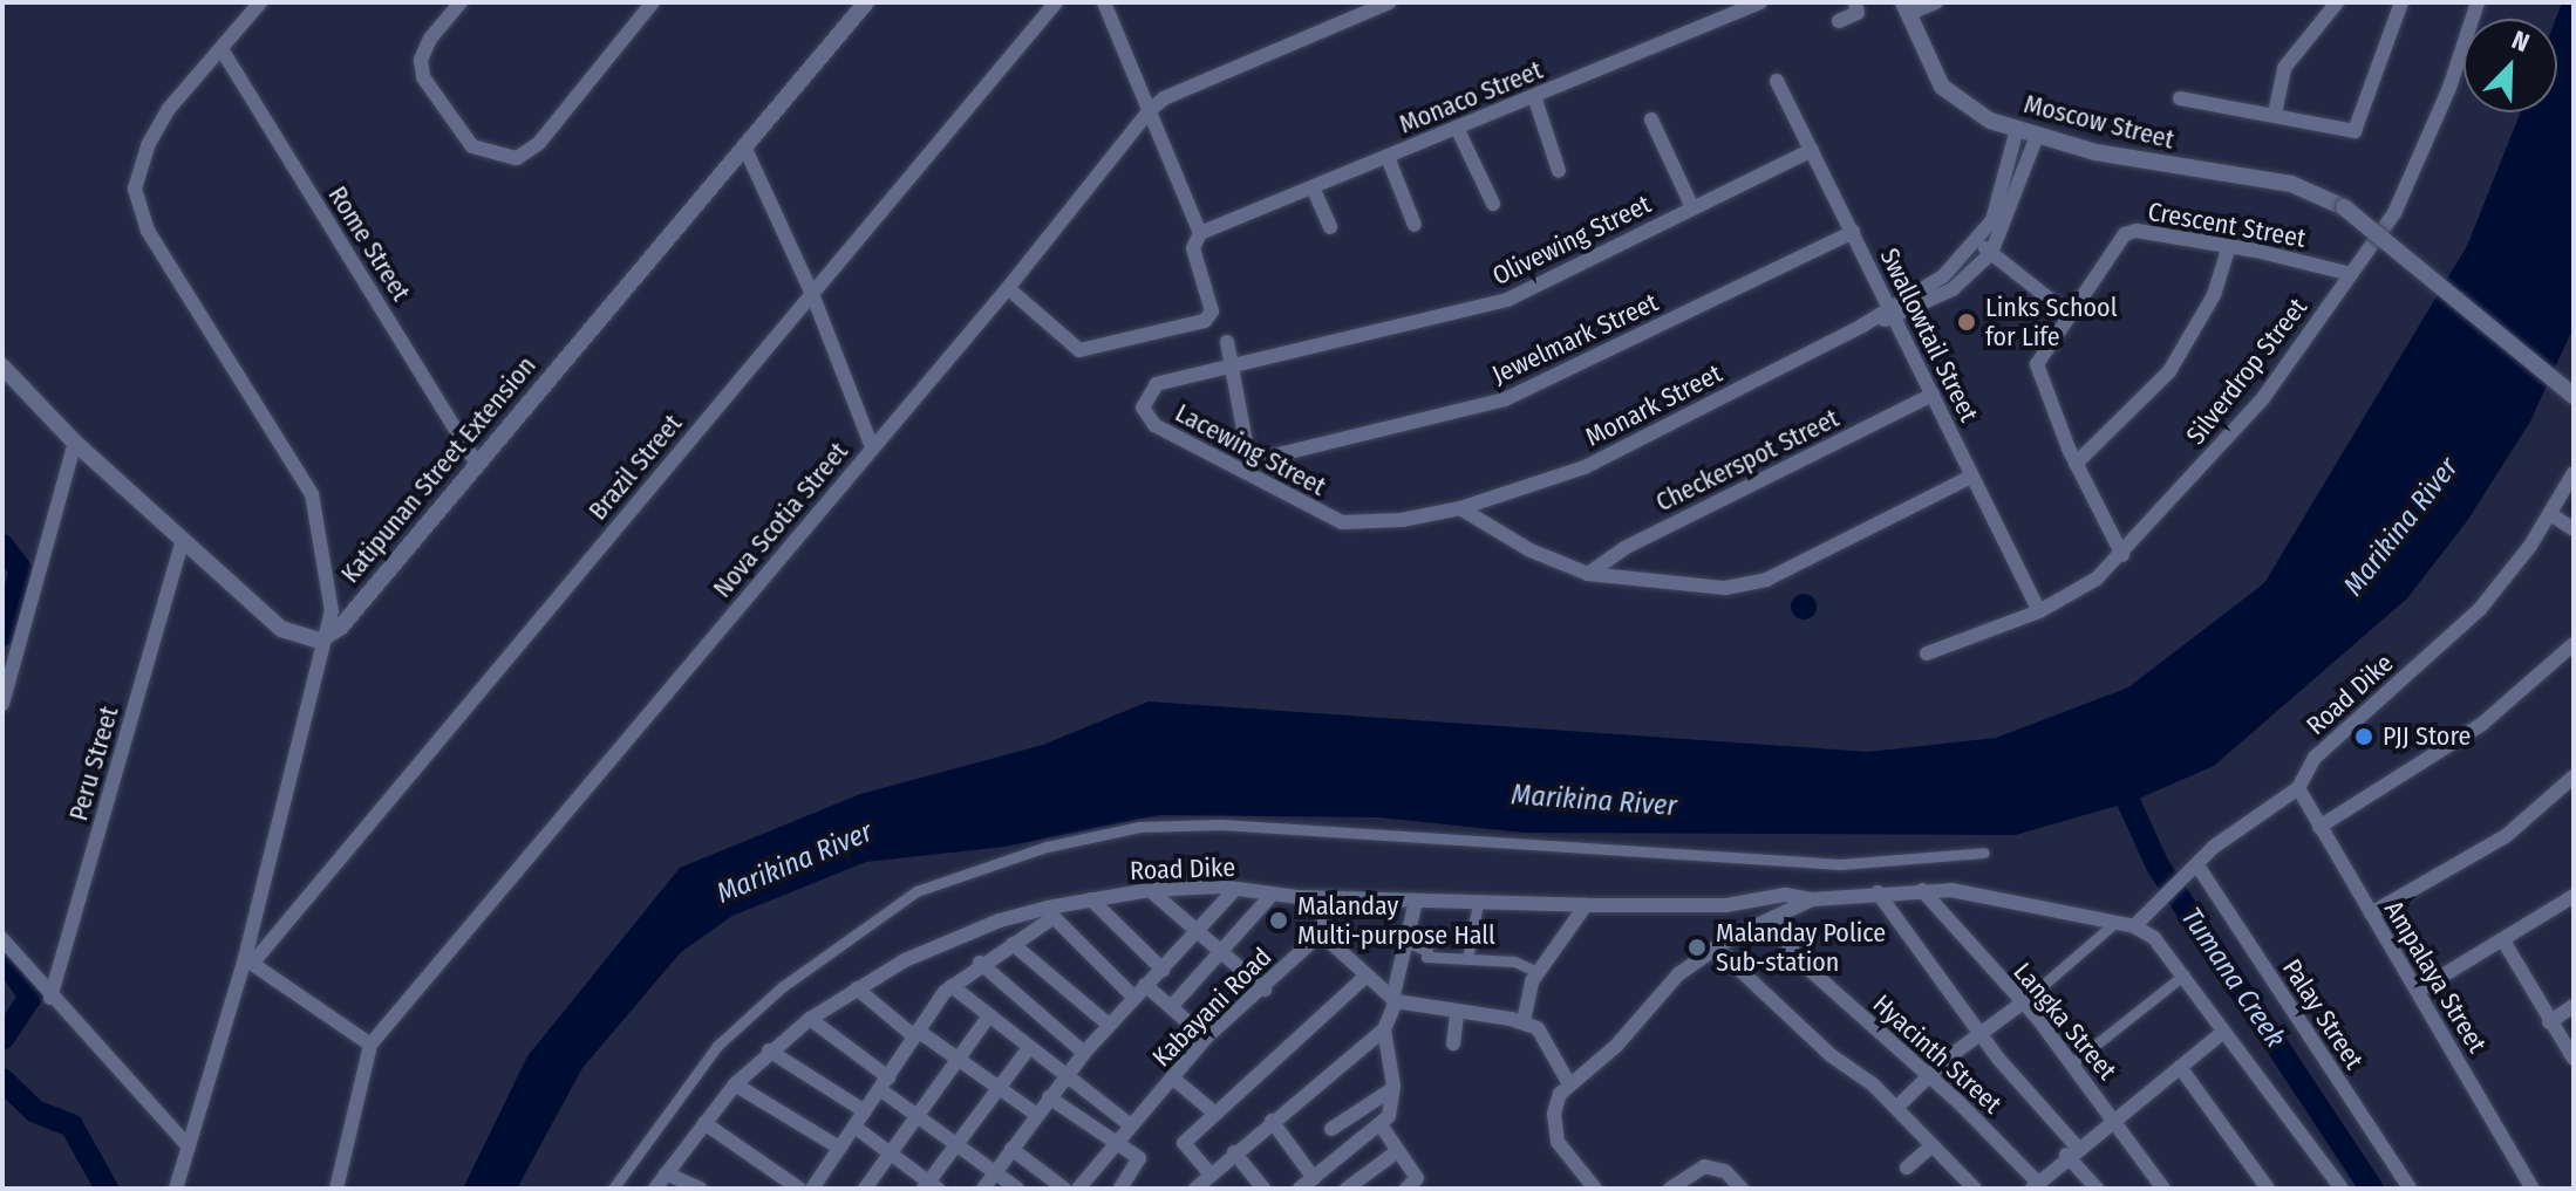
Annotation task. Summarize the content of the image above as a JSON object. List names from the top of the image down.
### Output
{
  "streets": {
    "street": [
      "Monaco Street",
      "Moscow Street",
      "Crescent Street",
      "Olivewing Street",
      "Rome Street",
      "Swallowtail Street",
      "Jewelmark Street",
      "Silverdrop Street",
      "Monark Street",
      "Lacewing Street",
      "Checkerspot Street",
      "Brazil Street",
      "Katipunan Street Extension",
      "Nova Scotia Street",
      "Road Dike",
      "Peru Street",
      "Ampalaya Street",
      "Kabayani Road",
      "Palay Street",
      "Langka Street",
      "Hyacinth Street"
    ]
  },
  "crossings": [
    ["Moscow Street", "Monark Street"],
    ["Crescent Street", "Silverdrop Street"],
    ["Olivewing Street", "Swallowtail Street"],
    ["Olivewing Street", "Lacewing Street"],
    ["Rome Street", "Katipunan Street Extension"],
    ["Swallowtail Street", "Jewelmark Street"],
    ["Swallowtail Street", "Silverdrop Street"],
    ["Swallowtail Street", "Monark Street"],
    ["Swallowtail Street", "Checkerspot Street"],
    ["Jewelmark Street", "Lacewing Street"],
    ["Monark Street", "Lacewing Street"],
    ["Road Dike", "Ampalaya Street"],
    ["Road Dike", "Kabayani Road"],
    ["Road Dike", "Palay Street"]
  ],
  "water": ["Marikina River", "Tumana Creek"],
  "places": [
    "Links School for Life",
    "PJJ Store",
    "Malanday Multi-purpose Hall",
    "Malanday Police Sub-station"
  ],
  "north": "top right"
}
